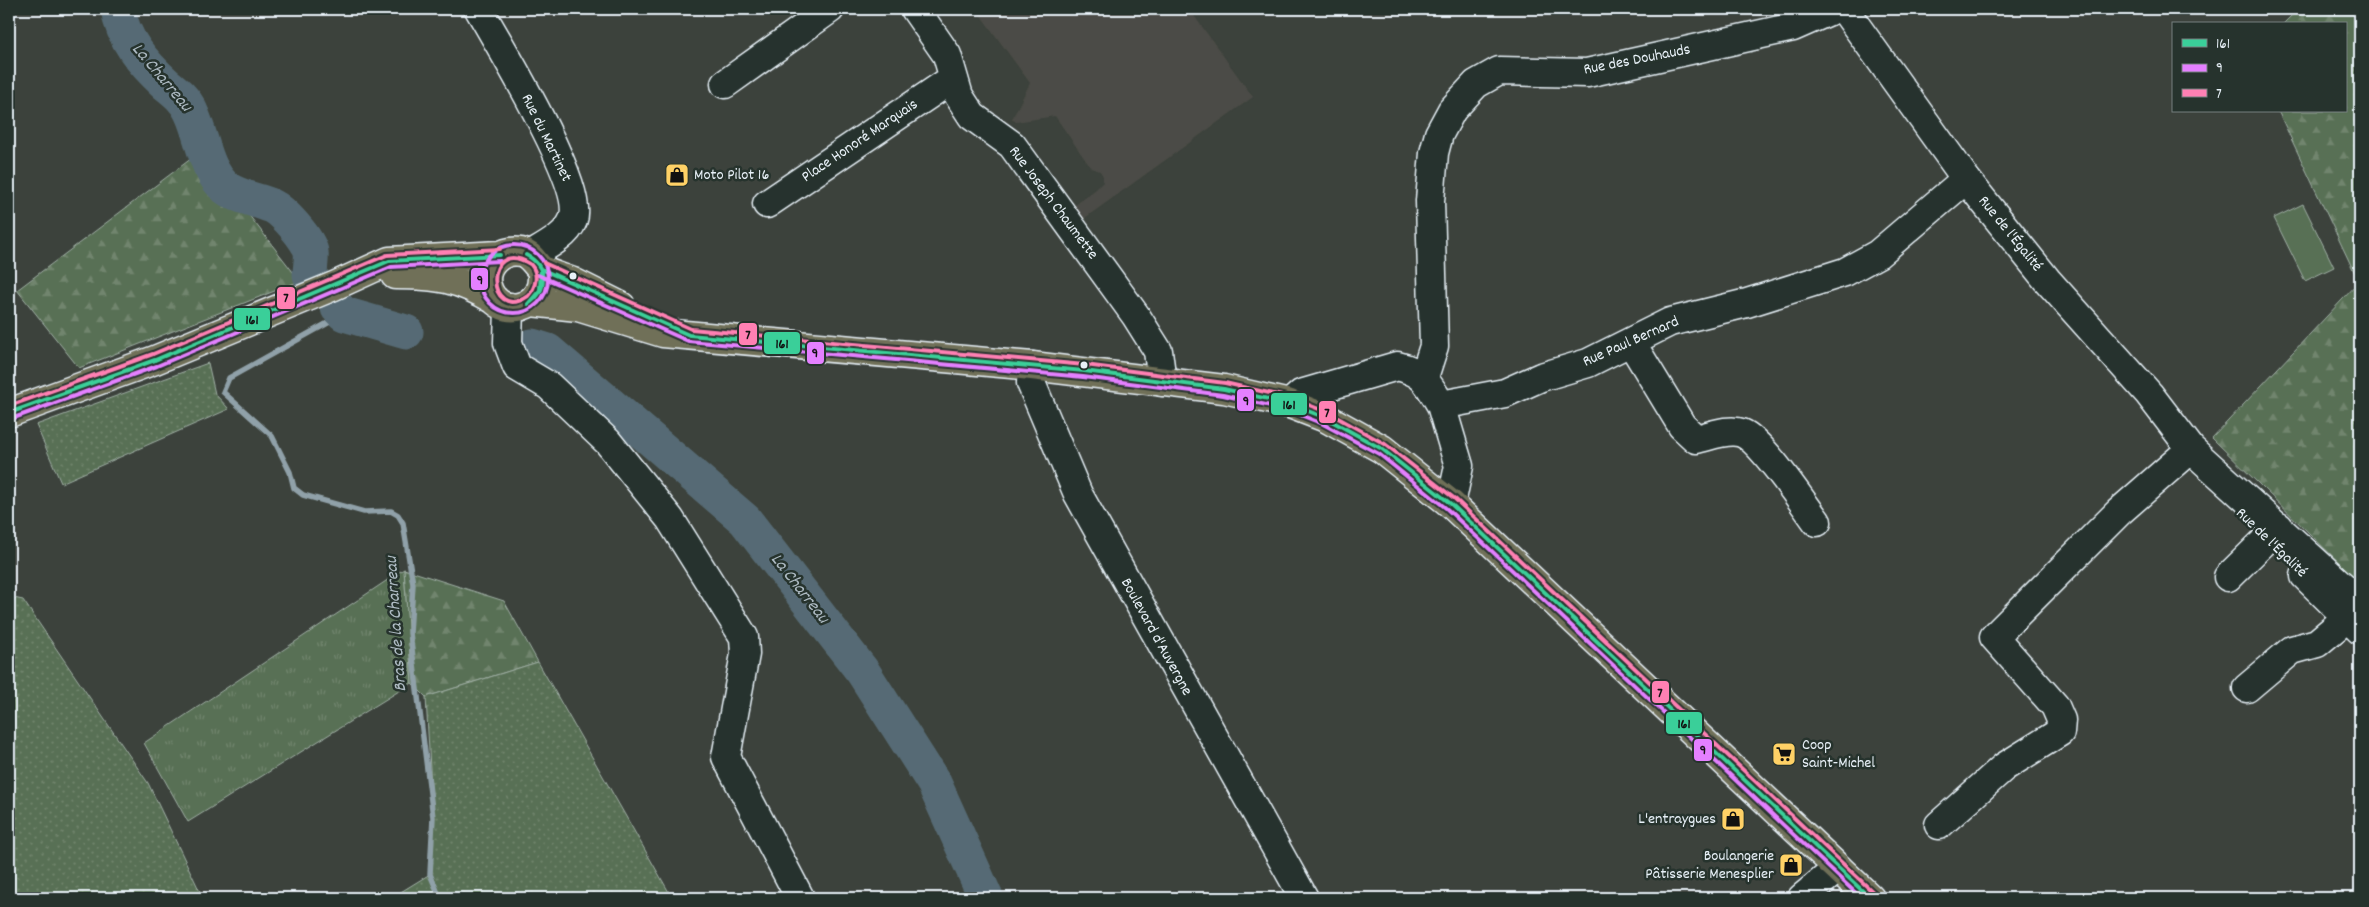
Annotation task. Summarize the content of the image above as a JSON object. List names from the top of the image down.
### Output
{
  "streets": {
    "street": [
      "Rue des Douhauds",
      "Rue du Martinet",
      "Place Honoré Marquais",
      "Rue Joseph Chaumette",
      "Rue de l'Égalité",
      "Rue Paul Bernard",
      "Boulevard d'Auvergne"
    ]
  },
  "crossings": [
    ["Rue des Douhauds", "Rue de l'Égalité"],
    ["Place Honoré Marquais", "Rue Joseph Chaumette"],
    ["Rue de l'Égalité", "Rue Paul Bernard"]
  ],
  "water": ["La Charreau", "Bras de la Charreau"],
  "places": {
    "shop": ["Moto Pilot 16", "L'entraygues", "Boulangerie Pâtisserie Menesplier"],
    "supermarket": ["Coop Saint-Michel"]
  },
  "lines": ["transit line 9", "transit line 7", "transit line 161"],
  "legend": ["161", "9", "7"]
}
